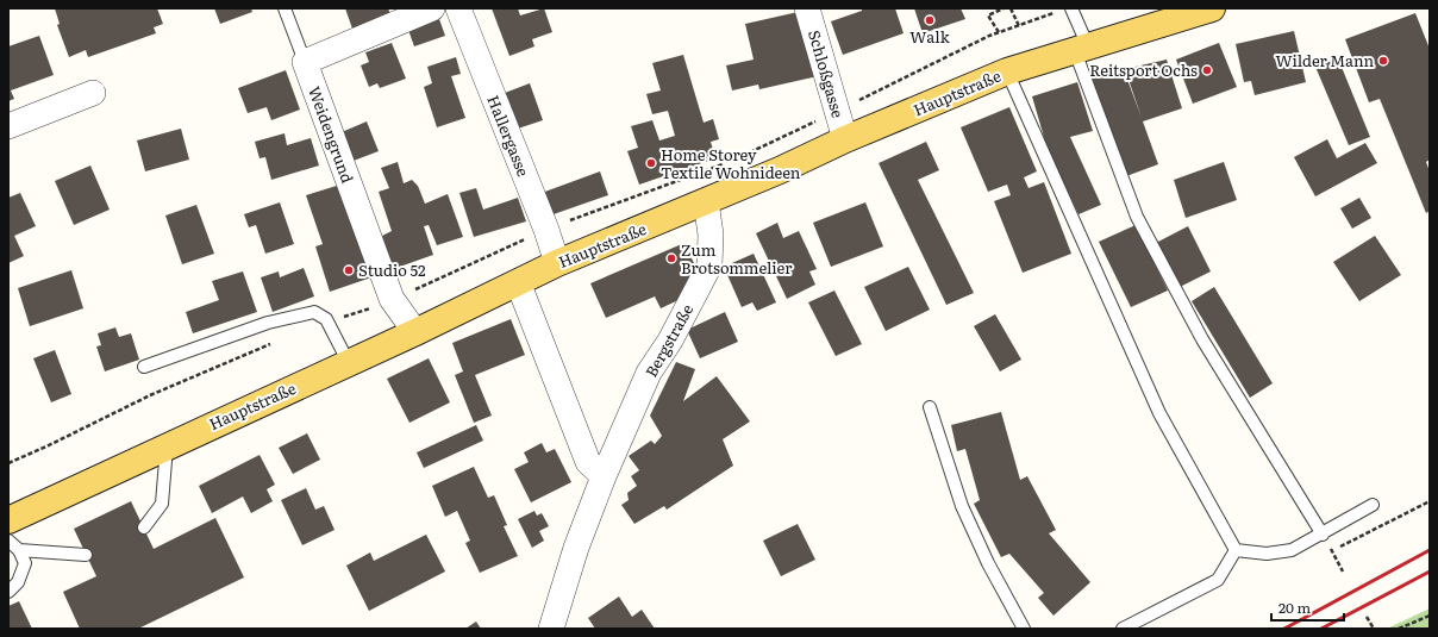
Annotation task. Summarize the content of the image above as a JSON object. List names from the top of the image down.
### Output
{
  "streets": {
    "main road": ["Hauptstraße"],
    "street": [
      "Schloßgasse",
      "Weidengrund",
      "Hallergasse",
      "Bergstraße"
    ]
  },
  "crossings": [
    ["Schloßgasse", "Hauptstraße"],
    ["Hauptstraße", "Weidengrund"],
    ["Hauptstraße", "Hallergasse"],
    ["Hauptstraße", "Bergstraße"]
  ],
  "places": [
    "Walk",
    "Wilder Mann",
    "Reitsport Ochs",
    "Home Storey Textile Wohnideen",
    "Zum Brotsommelier",
    "Studio 52"
  ],
  "scale_bar": "20 m"
}
